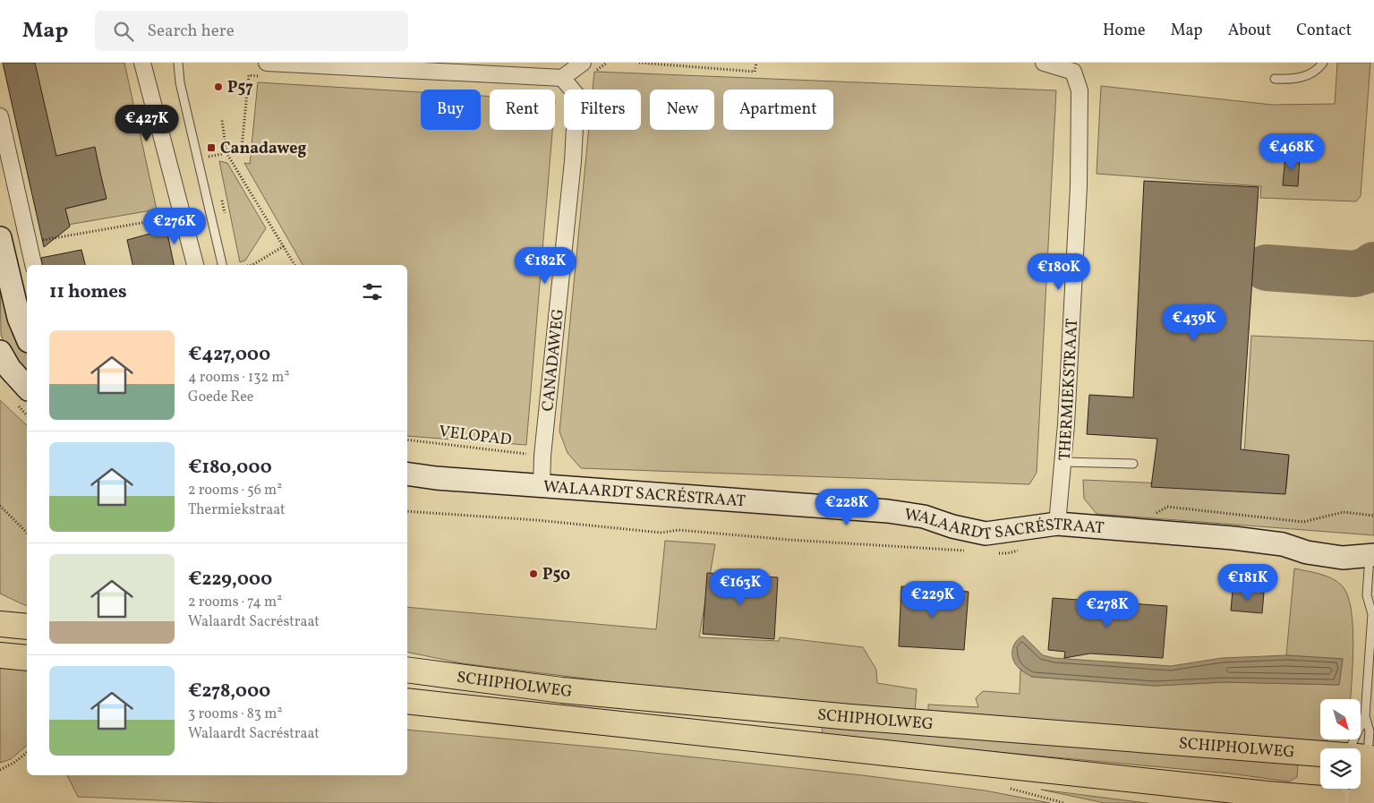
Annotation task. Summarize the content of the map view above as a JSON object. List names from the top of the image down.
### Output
{
  "streets": {
    "main road": ["SCHIPHOLWEG"],
    "street": ["CANADAWEG", "THERMIEKSTRAAT", "WALAARDT SACRÉSTRAAT"],
    "path": ["VELOPAD"]
  },
  "crossings": [
    ["CANADAWEG", "VELOPAD"],
    ["CANADAWEG", "WALAARDT SACRÉSTRAAT"],
    ["THERMIEKSTRAAT", "WALAARDT SACRÉSTRAAT"]
  ],
  "places": {
    "other": ["P57", "P50"],
    "transit": ["Canadaweg"]
  },
  "north": "bottom right",
  "page": {
    "header": "Map",
    "search": "Search here",
    "nav": [
      "Home",
      "Map",
      "About",
      "Contact"
    ],
    "chip": [
      "Buy",
      "Rent",
      "Filters",
      "New",
      "Apartment"
    ],
    "price": [
      "€427K",
      "€468K",
      "€276K",
      "€182K",
      "€180K",
      "€439K",
      "€228K",
      "€181K",
      "€163K",
      "€229K",
      "€278K"
    ],
    "heading": "11 homes",
    "list": [
      {
        "name": "€427,000",
        "note": "4 rooms · 132 m² · Goede Ree"
      },
      {
        "name": "€180,000",
        "note": "2 rooms · 56 m² · Thermiekstraat"
      },
      {
        "name": "€229,000",
        "note": "2 rooms · 74 m² · Walaardt Sacréstraat"
      },
      {
        "name": "€278,000",
        "note": "3 rooms · 83 m² · Walaardt Sacréstraat"
      }
    ]
  }
}
